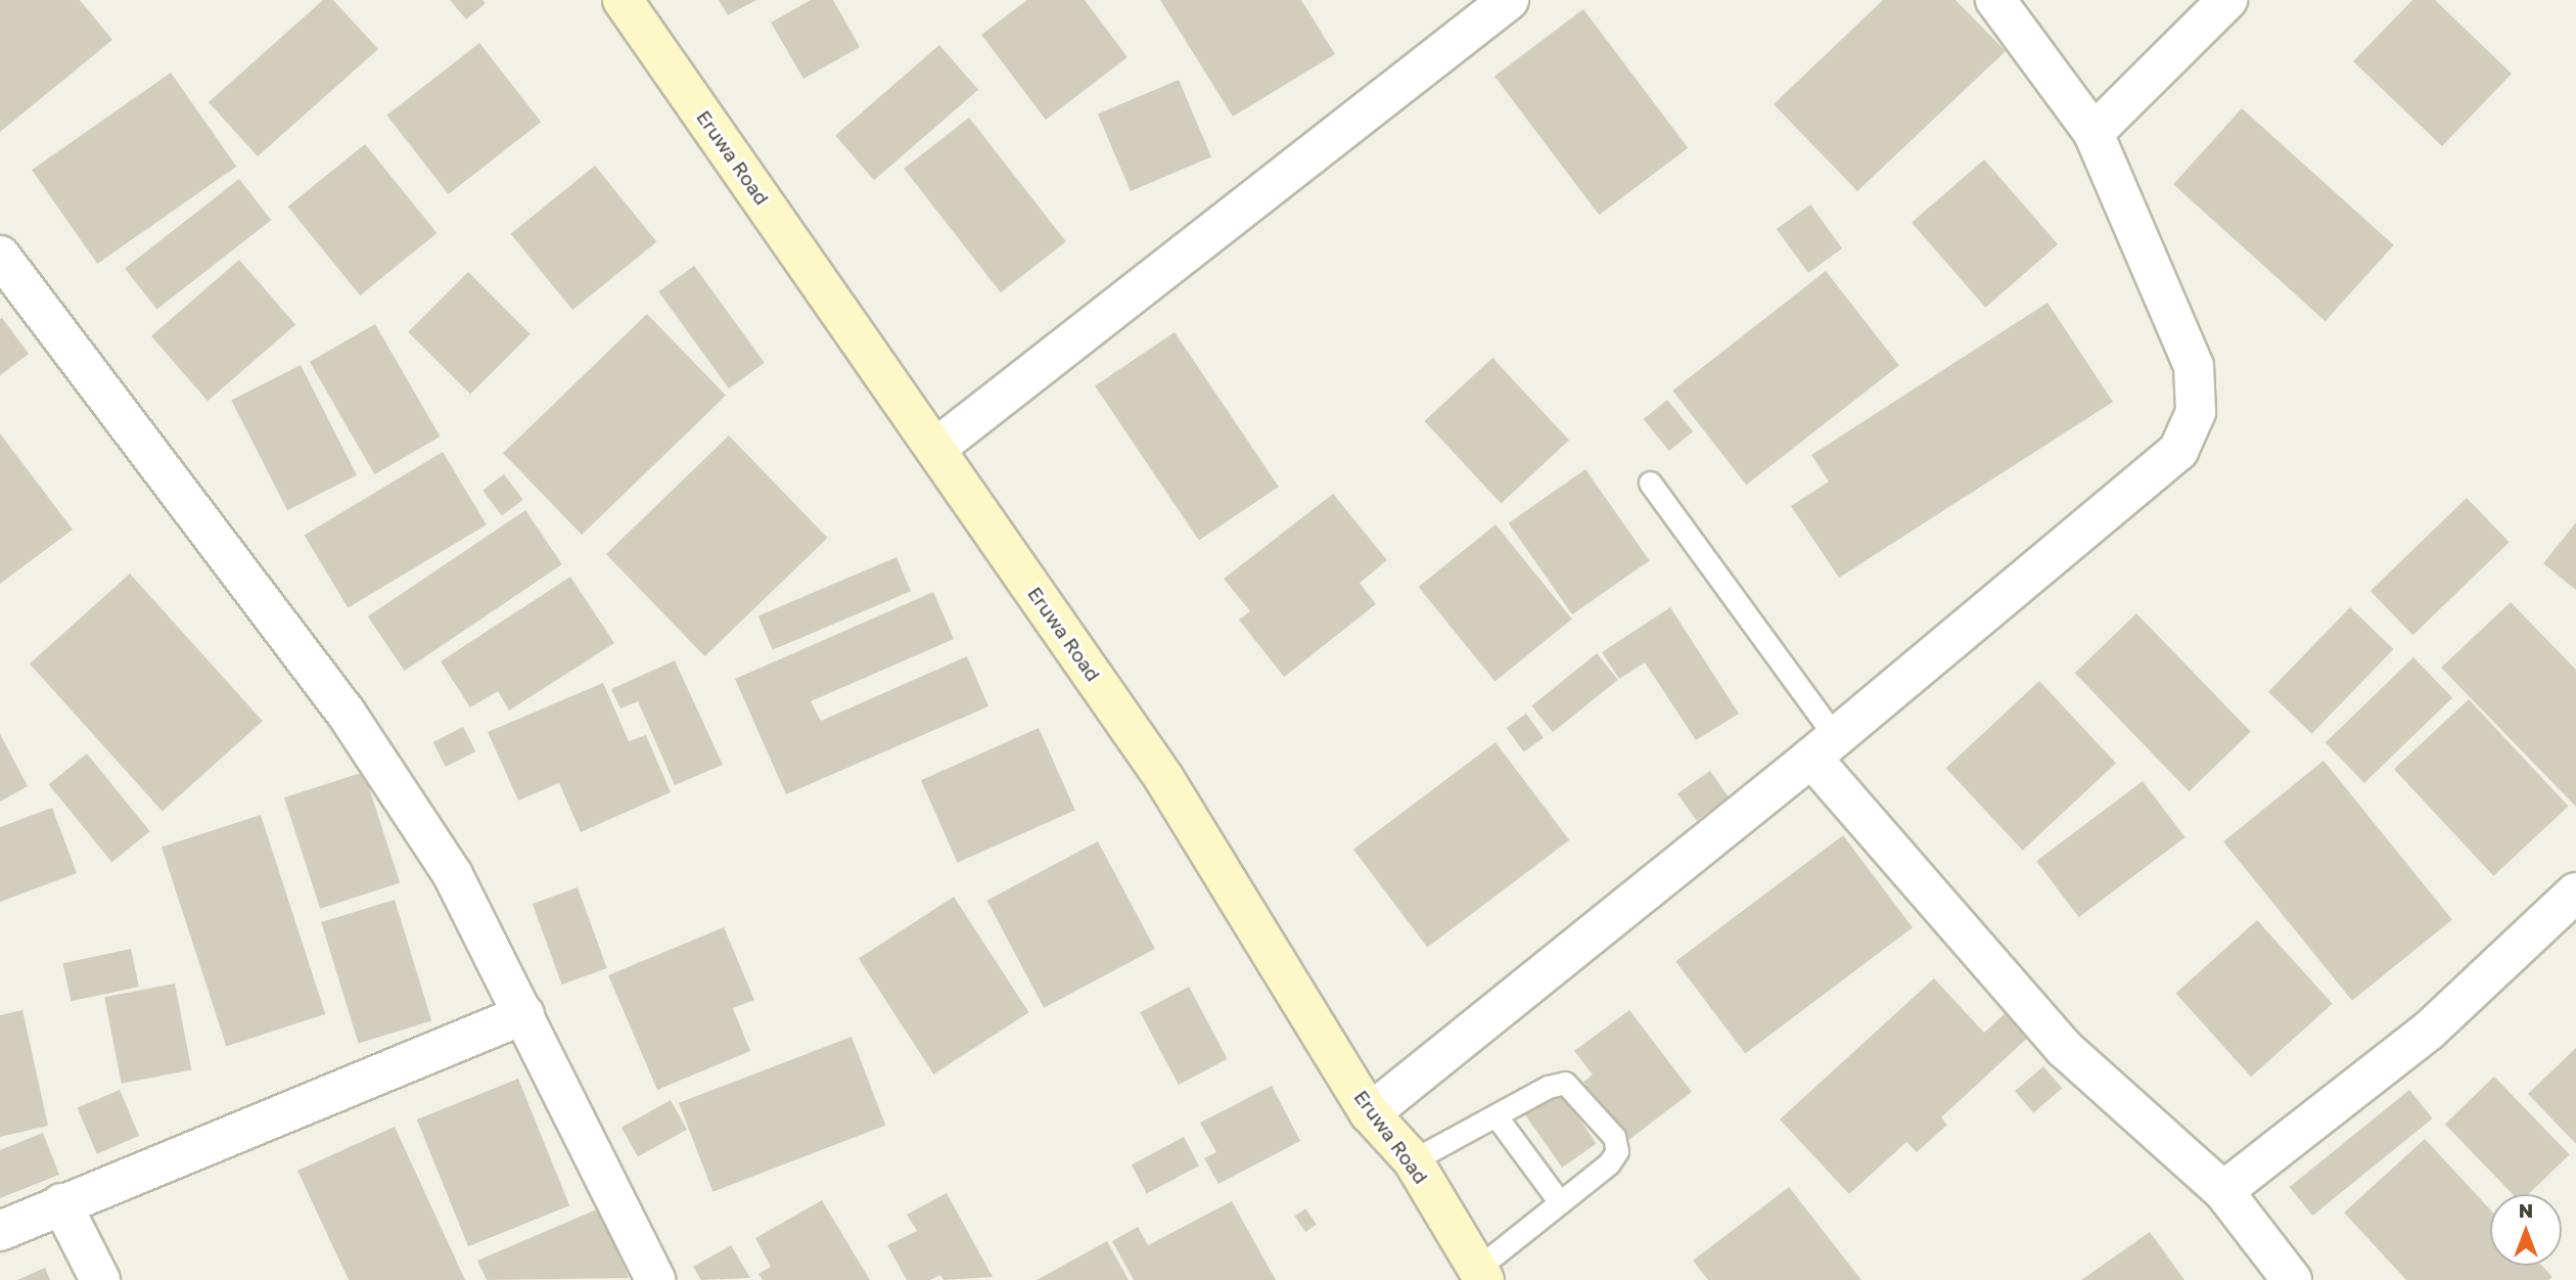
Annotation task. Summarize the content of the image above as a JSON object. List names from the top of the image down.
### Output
{
  "streets": {
    "main road": ["Eruwa Road"]
  },
  "north": "top"
}
